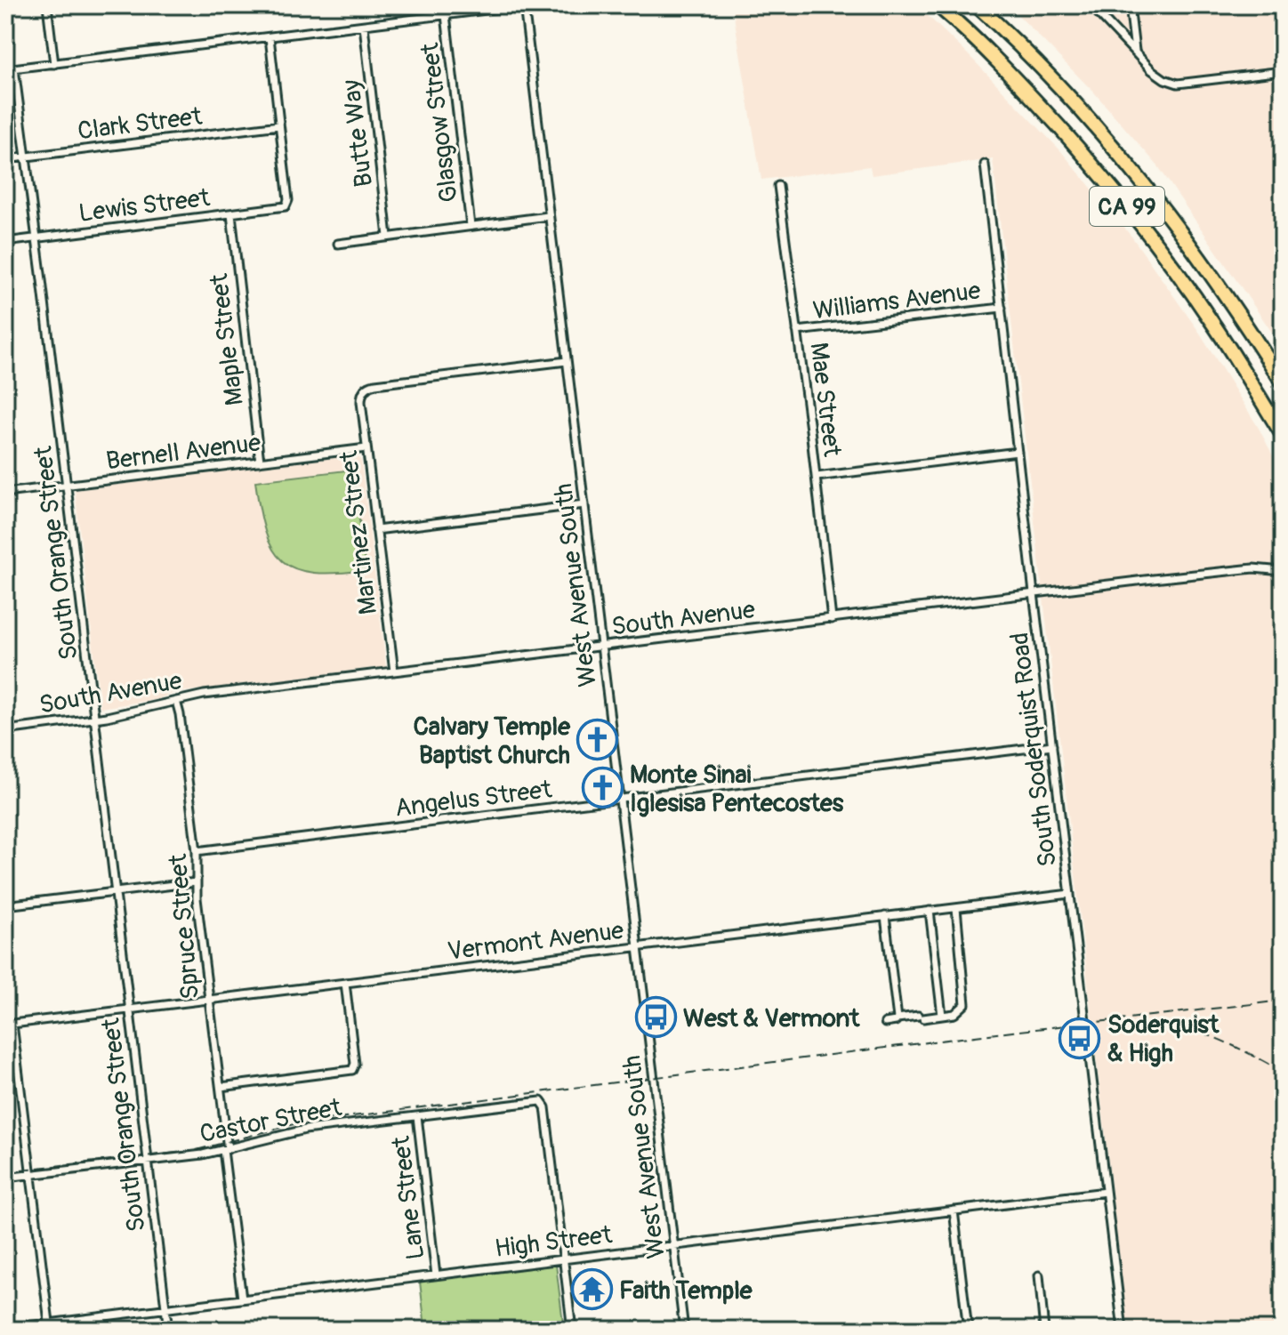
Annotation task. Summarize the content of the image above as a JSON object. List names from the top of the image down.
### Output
{
  "streets": {
    "highway": ["CA 99"],
    "street": [
      "Clark Street",
      "Glasgow Street",
      "Butte Way",
      "Lewis Street",
      "Williams Avenue",
      "Maple Street",
      "Mae Street",
      "Bernell Avenue",
      "Martinez Street",
      "South Orange Street",
      "West Avenue South",
      "South Avenue",
      "South Soderquist Road",
      "Angelus Street",
      "Spruce Street",
      "Vermont Avenue",
      "Castor Street",
      "Lane Street",
      "High Street"
    ]
  },
  "crossings": [
    ["Clark Street", "Lewis Street"],
    ["Clark Street", "South Orange Street"],
    ["Lewis Street", "Maple Street"],
    ["Lewis Street", "South Orange Street"],
    ["Williams Avenue", "Mae Street"],
    ["Williams Avenue", "South Soderquist Road"],
    ["Maple Street", "Bernell Avenue"],
    ["Mae Street", "South Avenue"],
    ["Bernell Avenue", "Martinez Street"],
    ["Bernell Avenue", "South Orange Street"],
    ["Martinez Street", "West Avenue South"],
    ["Martinez Street", "South Avenue"],
    ["South Orange Street", "South Avenue"],
    ["South Orange Street", "Vermont Avenue"],
    ["South Orange Street", "Castor Street"],
    ["South Orange Street", "High Street"],
    ["West Avenue South", "South Avenue"],
    ["West Avenue South", "Angelus Street"],
    ["West Avenue South", "Vermont Avenue"],
    ["West Avenue South", "High Street"],
    ["South Avenue", "South Soderquist Road"],
    ["South Avenue", "Spruce Street"],
    ["South Soderquist Road", "Angelus Street"],
    ["South Soderquist Road", "Vermont Avenue"],
    ["South Soderquist Road", "High Street"],
    ["Angelus Street", "Spruce Street"],
    ["Spruce Street", "Vermont Avenue"],
    ["Spruce Street", "Castor Street"],
    ["Spruce Street", "High Street"],
    ["Castor Street", "Lane Street"],
    ["Castor Street", "High Street"],
    ["Lane Street", "High Street"]
  ],
  "places": {
    "church": ["Calvary Temple Baptist Church", "Monte Sinai Iglesisa Pentecostes"],
    "bus stop": ["West & Vermont", "Soderquist & High"],
    "temple": ["Faith Temple"]
  }
}
